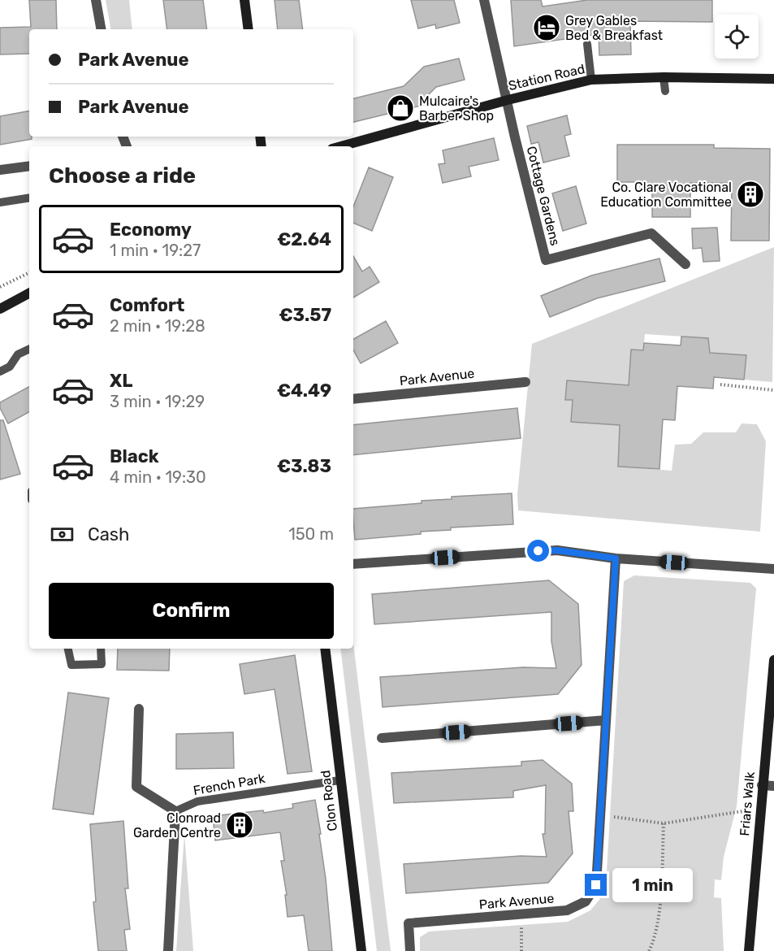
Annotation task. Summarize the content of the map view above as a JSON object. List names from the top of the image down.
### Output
{
  "streets": {
    "main road": ["Station Road", "Clon Road", "Friars Walk"],
    "street": ["Cottage Gardens", "Park Avenue"],
    "lane": ["French Park"]
  },
  "crossings": [
    ["Station Road", "Cottage Gardens"],
    ["French Park", "Clon Road"]
  ],
  "places": {
    "hotel": ["Grey Gables Bed & Breakfast"],
    "shop": ["Mulcaire's Barber Shop"],
    "building": ["Co. Clare Vocational Education Committee", "Clonroad Garden Centre"]
  },
  "page": {
    "banner": ["Park Avenue", "Park Avenue"],
    "heading": "Choose a ride",
    "list": [
      {
        "name": "Economy",
        "note": "1 min · 19:27",
        "value": "€2.64"
      },
      {
        "name": "Comfort",
        "note": "2 min · 19:28",
        "value": "€3.57"
      },
      {
        "name": "XL",
        "note": "3 min · 19:29",
        "value": "€4.49"
      },
      {
        "name": "Black",
        "note": "4 min · 19:30",
        "value": "€3.83"
      }
    ],
    "pay": ["Cash", "150 m"],
    "buttons": "Confirm",
    "bubble": "1 min"
  }
}
